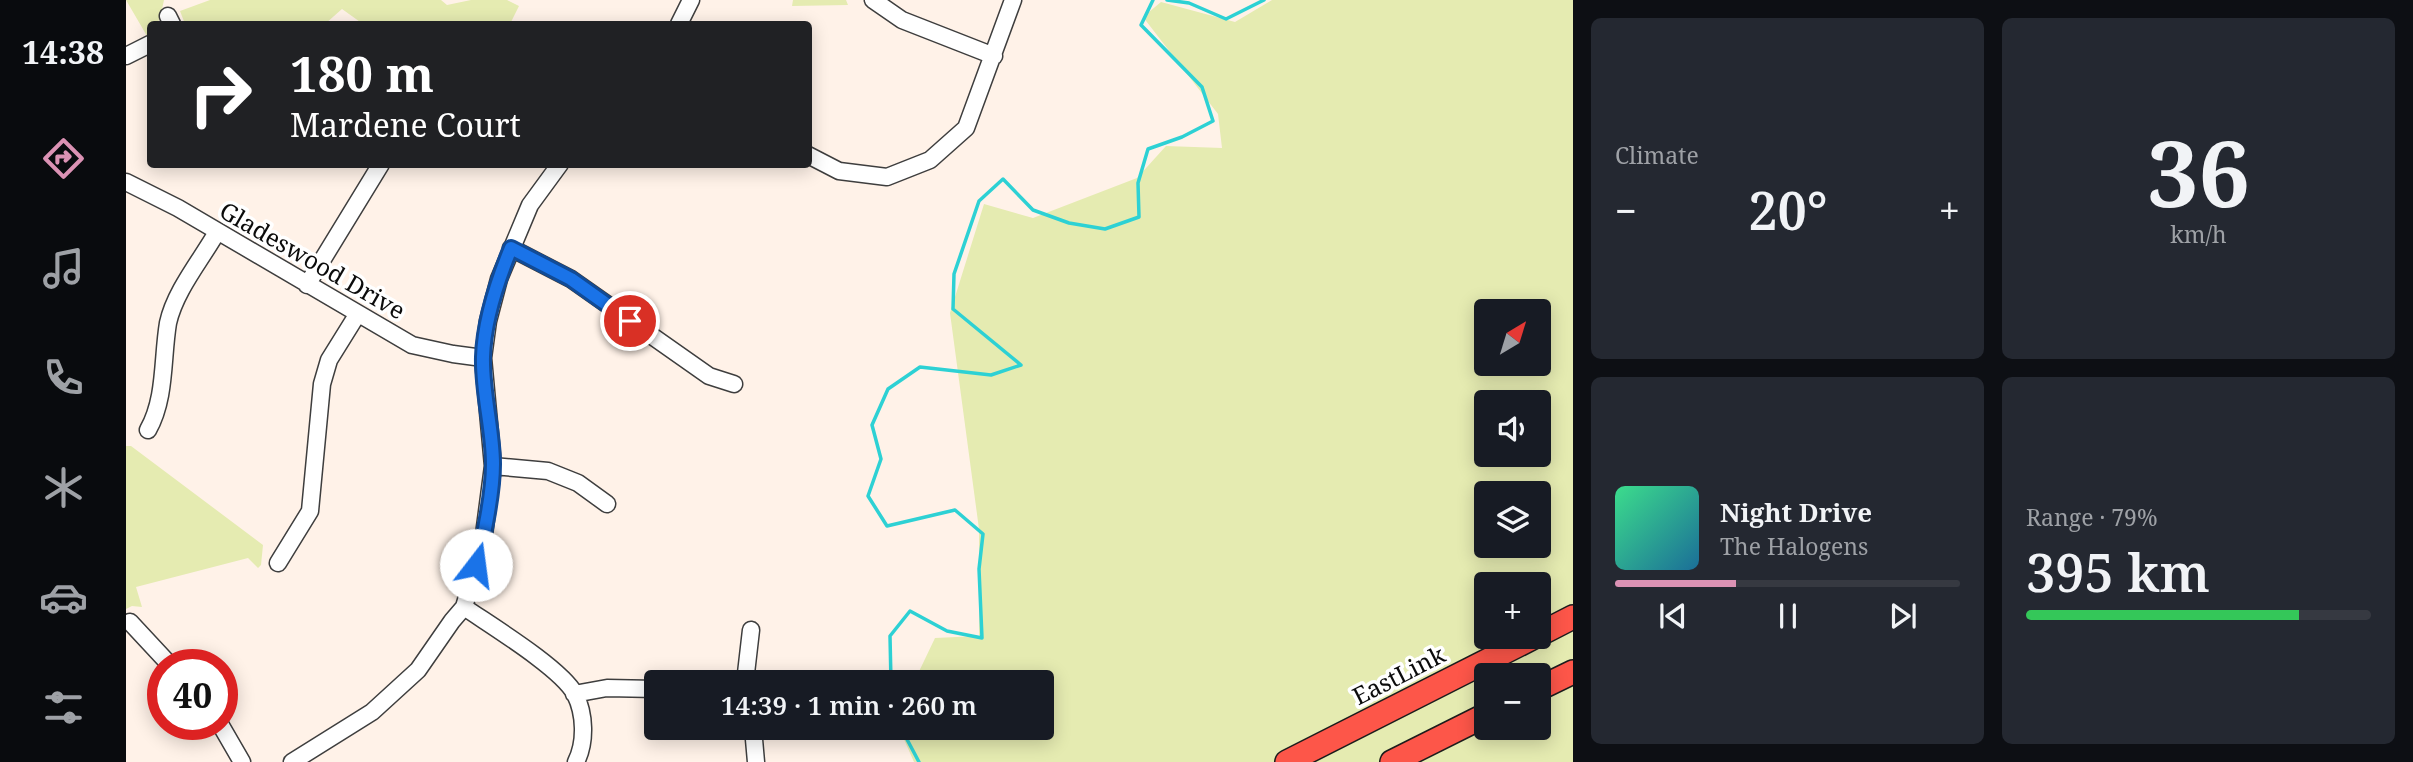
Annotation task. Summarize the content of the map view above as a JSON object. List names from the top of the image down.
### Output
{
  "streets": {
    "highway": ["EastLink"],
    "street": ["Gladeswood Drive"]
  },
  "north": "top right",
  "page": {
    "tabs": "14:38",
    "tile": [
      "Climate",
      ["36", "km/h"],
      ["Range · 79%", "395 km"]
    ],
    "turn": ["180 m", "Mardene Court"],
    "heat": ["−", "20°", "+"],
    "map_buttons": ["+", "−"],
    "song": ["Night Drive", "The Halogens"],
    "limit": "40",
    "trip": "14:39 · 1 min · 260 m"
  }
}
